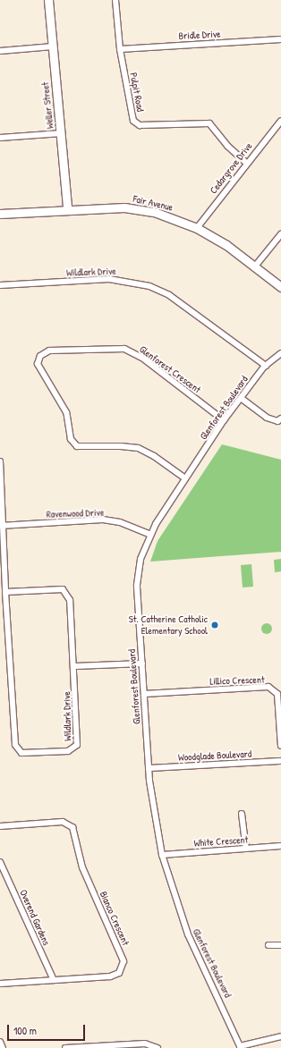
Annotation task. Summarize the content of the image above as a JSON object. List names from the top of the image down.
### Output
{
  "streets": {
    "street": [
      "Bridle Drive",
      "Pulpit Road",
      "Weller Street",
      "Cedargrove Drive",
      "Fair Avenue",
      "Wildlark Drive",
      "Glenforest Crescent",
      "Glenforest Boulevard",
      "Ravenwood Drive",
      "Lillico Crescent",
      "Woodglade Boulevard",
      "White Crescent",
      "Overend Gardens",
      "Bianco Crescent"
    ]
  },
  "crossings": [
    ["Bridle Drive", "Pulpit Road"],
    ["Pulpit Road", "Cedargrove Drive"],
    ["Weller Street", "Fair Avenue"],
    ["Cedargrove Drive", "Fair Avenue"],
    ["Wildlark Drive", "Glenforest Boulevard"],
    ["Wildlark Drive", "Ravenwood Drive"],
    ["Glenforest Crescent", "Glenforest Boulevard"],
    ["Glenforest Boulevard", "Ravenwood Drive"],
    ["Glenforest Boulevard", "Lillico Crescent"],
    ["Glenforest Boulevard", "Woodglade Boulevard"],
    ["Glenforest Boulevard", "White Crescent"],
    ["Overend Gardens", "Bianco Crescent"]
  ],
  "places": ["St. Catherine Catholic Elementary School"],
  "scale_bar": "100 m"
}
